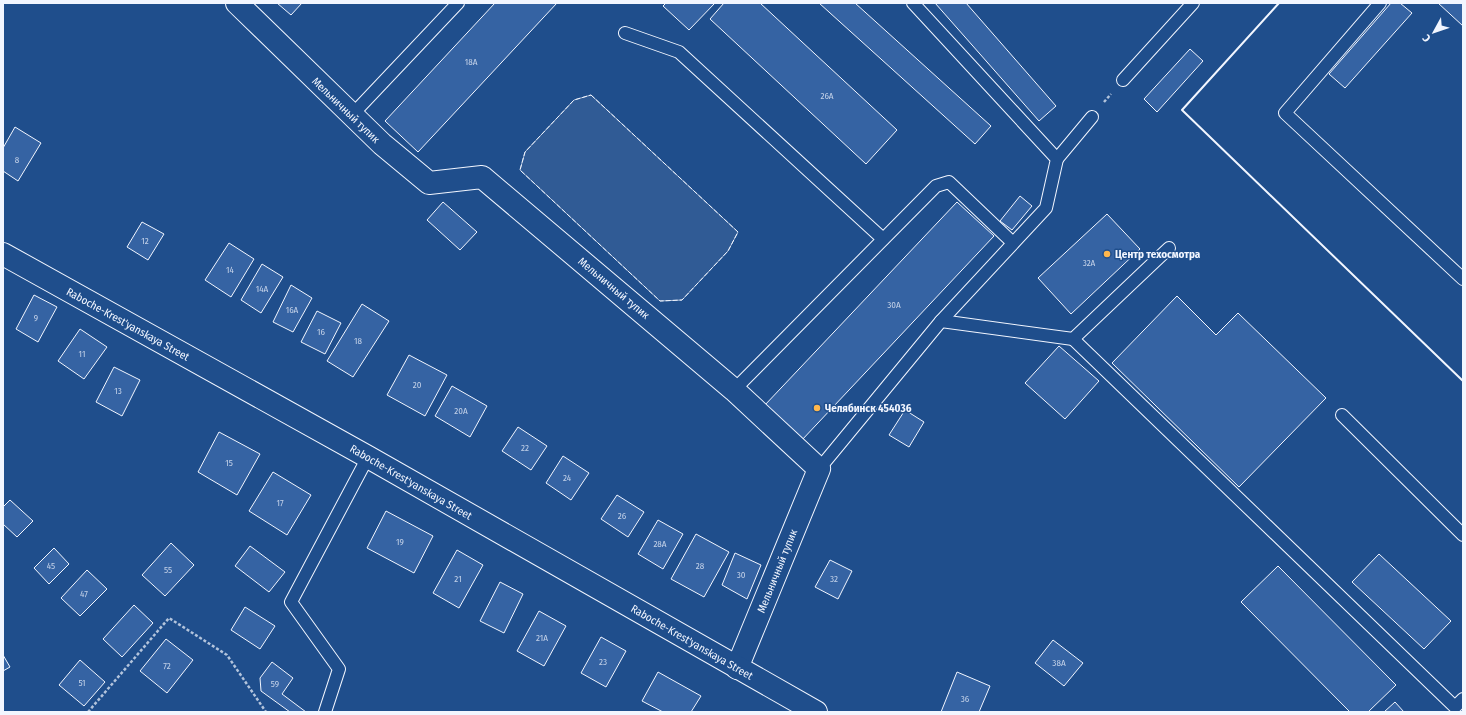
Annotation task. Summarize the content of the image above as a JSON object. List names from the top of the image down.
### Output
{
  "streets": {
    "street": ["Мельничный тупик", "Raboche-Krest'yanskaya Street"]
  },
  "crossings": [
    ["Мельничный тупик", "Raboche-Krest'yanskaya Street"]
  ],
  "places": ["Центр техосмотра", "Челябинск 454036"],
  "house_numbers": [
    "18А",
    "26А",
    "8",
    "12",
    "32А",
    "14",
    "14А",
    "30А",
    "16А",
    "9",
    "16",
    "18",
    "11",
    "20",
    "13",
    "20А",
    "22",
    "15",
    "24",
    "17",
    "26",
    "19",
    "28А",
    "45",
    "28",
    "55",
    "30",
    "21",
    "32",
    "47",
    "21А",
    "23",
    "38А",
    "72",
    "51",
    "59",
    "36"
  ],
  "north": "bottom left"
}
